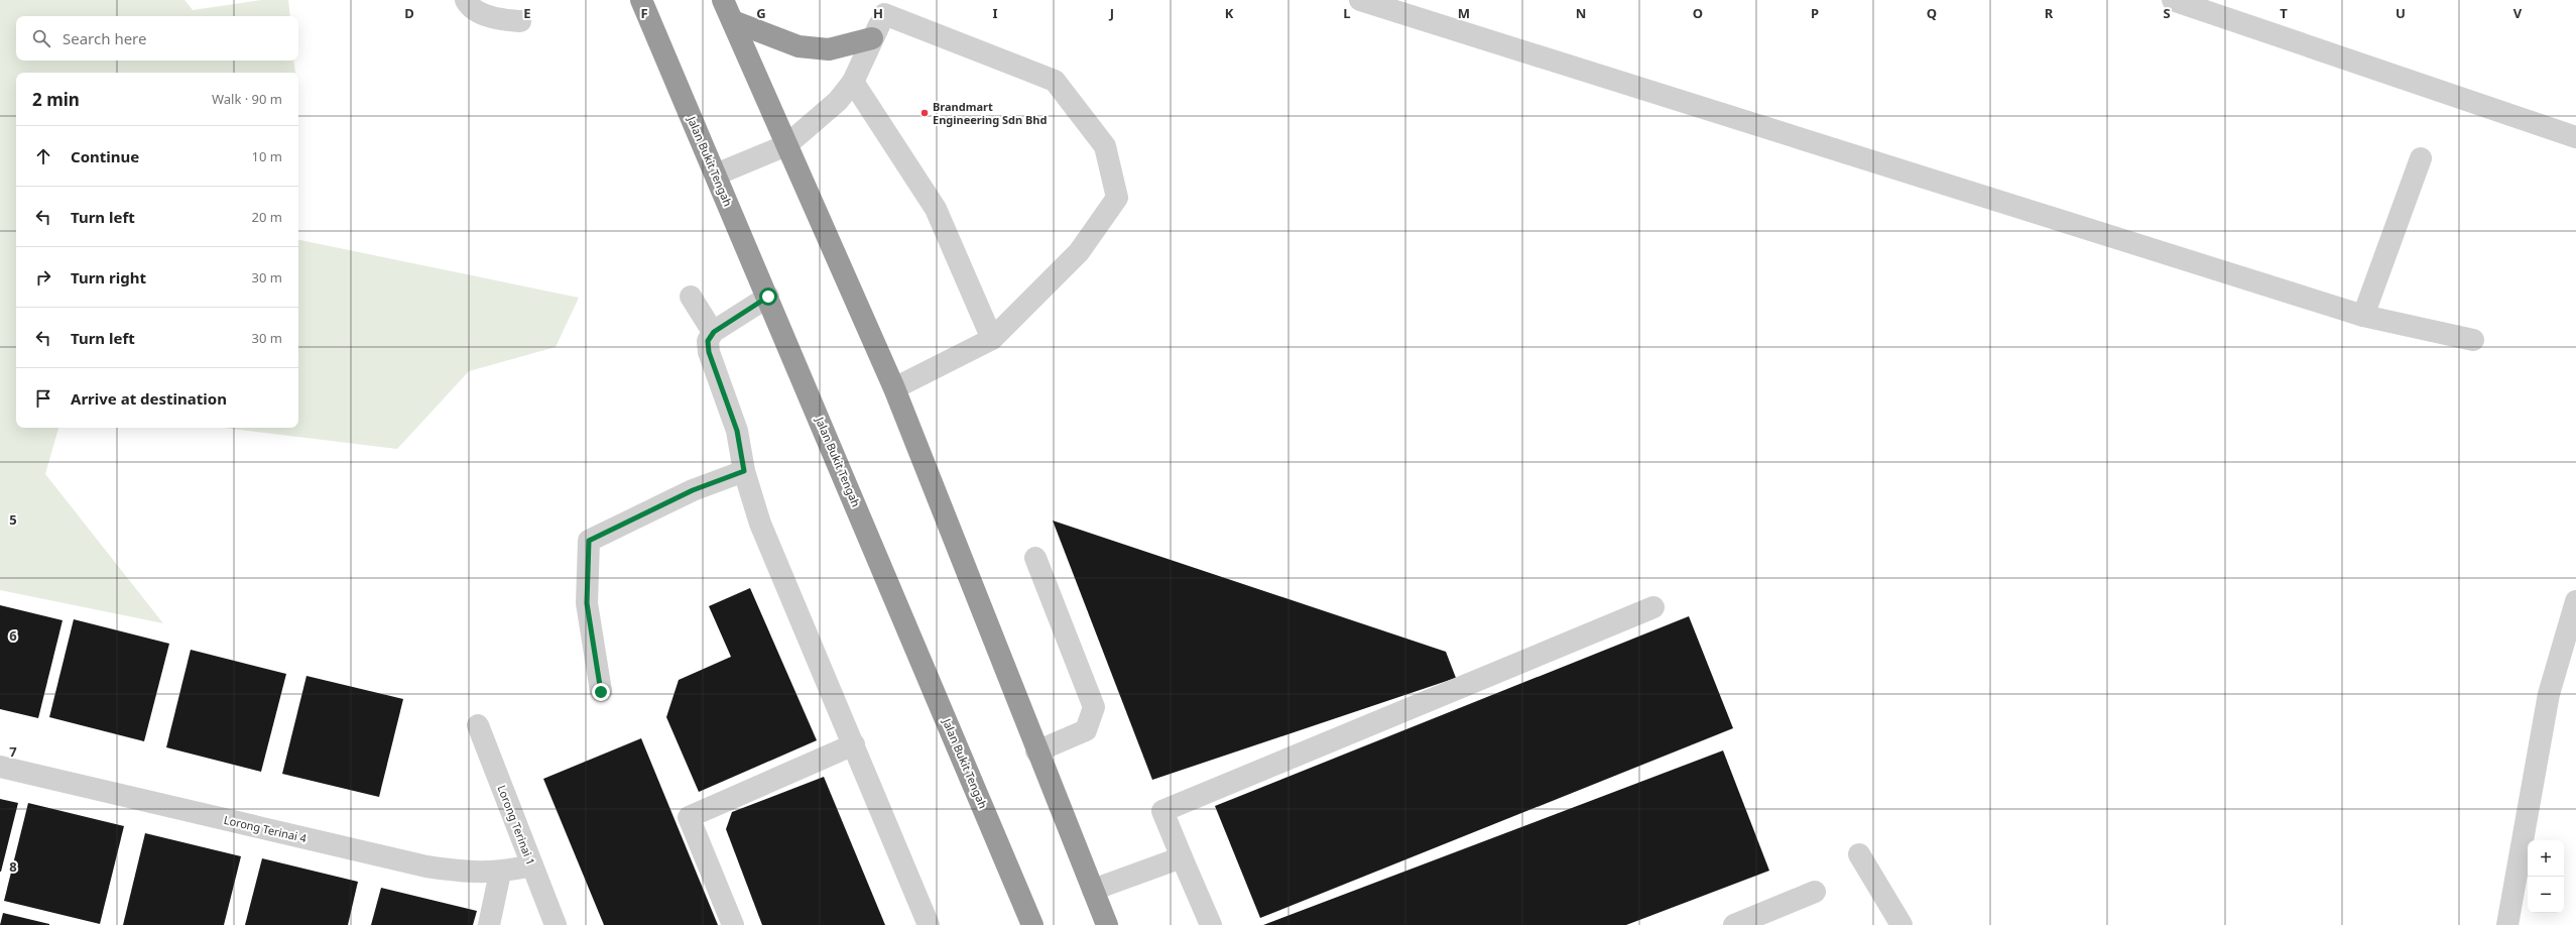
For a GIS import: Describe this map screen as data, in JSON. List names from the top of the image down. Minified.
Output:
{"streets":{"highway":["Jalan Bukit Tengah"],"street":["Lorong Terinai 1","Lorong Terinai 4"]},"crossings":[["Lorong Terinai 1","Lorong Terinai 4"]],"places":["Brandmart Engineering Sdn Bhd"],"page":{"search":"Search here","heading":["2 min","Walk · 90 m"],"list":[["Continue","10 m"],["Turn left","20 m"],["Turn right","30 m"],["Turn left","30 m"],"Arrive at destination"],"map_buttons":["+","−"]},"grid":{"columns":["D","E","F","G","H","I","J","K","L","M","N","O","P","Q","R","S","T","U","V"],"rows":["5","6","7","8"]}}
